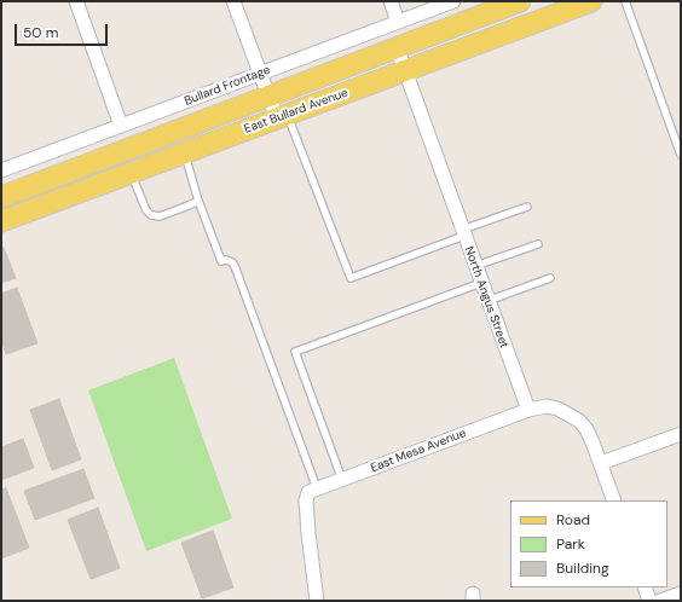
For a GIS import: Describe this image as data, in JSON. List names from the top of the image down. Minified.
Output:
{"streets":{"main road":["East Bullard Avenue"],"street":["Bullard Frontage","North Angus Street","East Mesa Avenue"]},"crossings":[["East Bullard Avenue","North Angus Street"],["North Angus Street","East Mesa Avenue"]],"legend":["Road","Park","Building"],"scale_bar":"50 m"}
